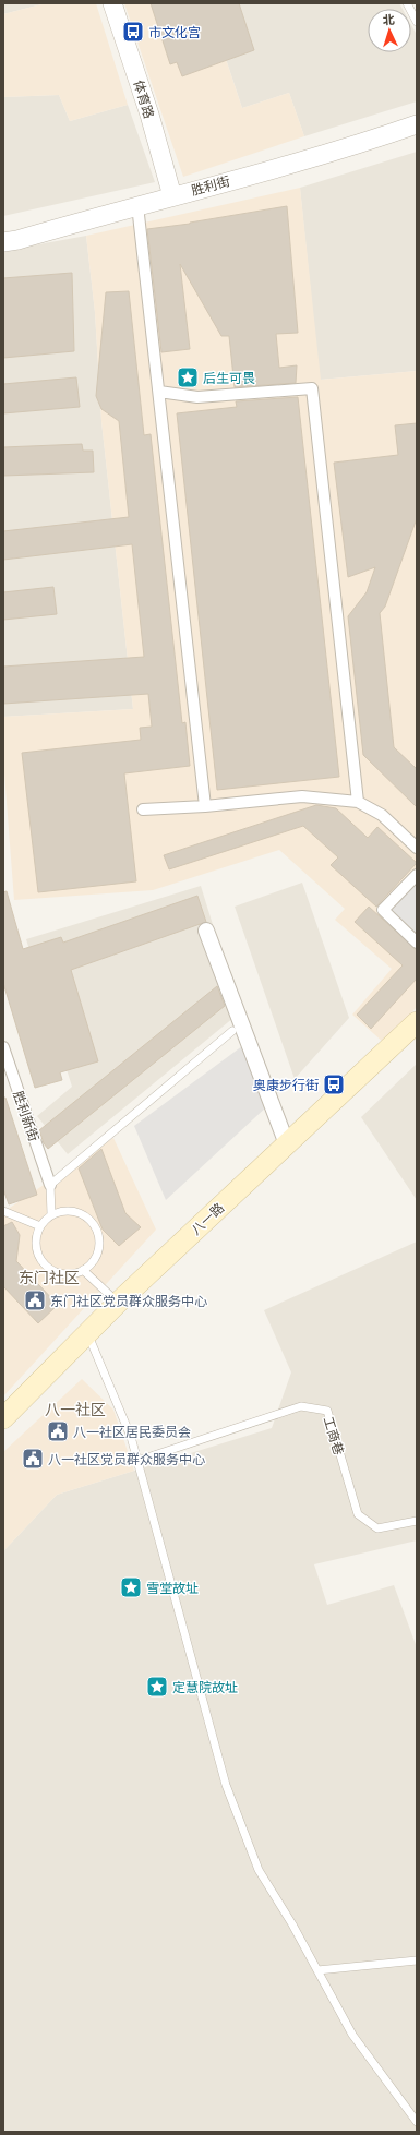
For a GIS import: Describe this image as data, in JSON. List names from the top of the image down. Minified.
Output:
{"streets":{"main road":["八一路"],"street":["体育路","胜利街","胜利新街"],"lane":["工商巷"]},"crossings":[["体育路","胜利街"]],"districts":["东门社区","八一社区"],"places":{"bus stop":["市文化宫","奥康步行街"],"place":["后生可畏","雪堂故址","定慧院故址"],"public building":["东门社区党员群众服务中心","八一社区居民委员会","八一社区党员群众服务中心"]},"north":"top"}
